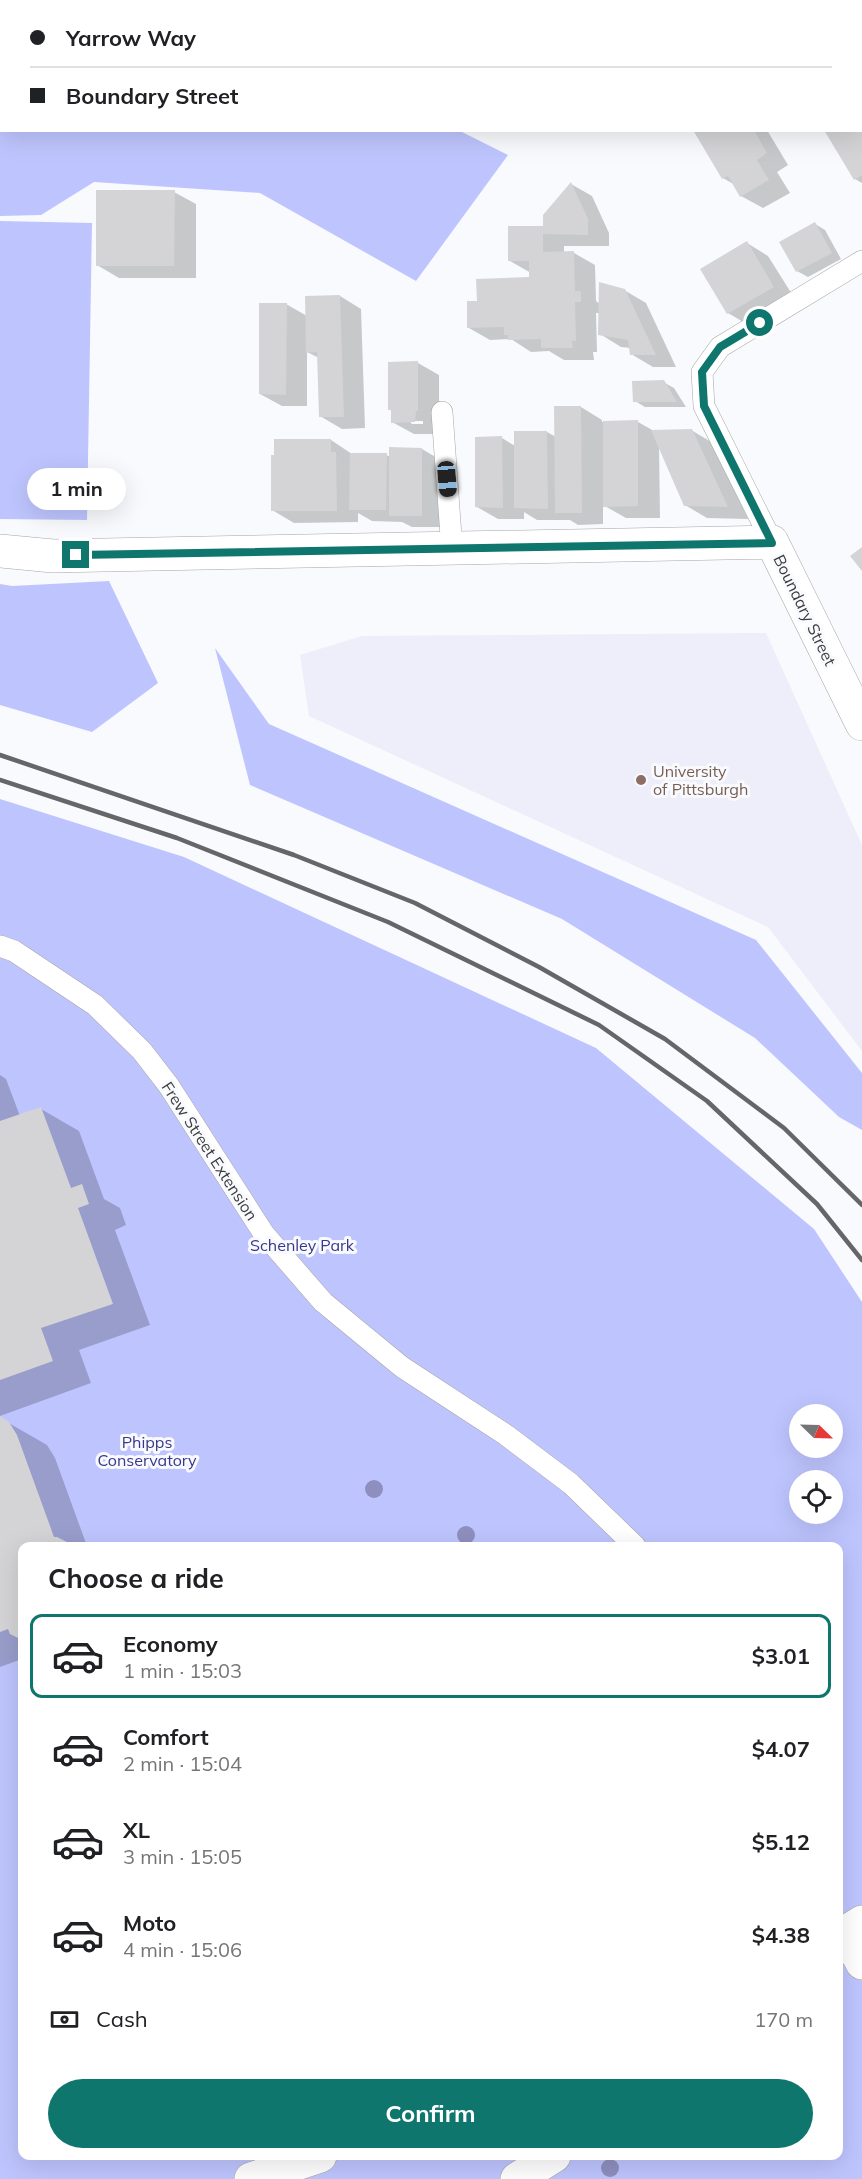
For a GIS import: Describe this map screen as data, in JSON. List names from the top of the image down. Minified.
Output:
{"streets":{"street":["Boundary Street"],"lane":["Frew Street Extension"]},"parks":["Schenley Park","Phipps Conservatory"],"places":["University of Pittsburgh"],"north":"bottom right","page":{"banner":["Yarrow Way","Boundary Street"],"bubble":"1 min","heading":"Choose a ride","list":[{"name":"Economy","note":"1 min · 15:03","value":"$3.01"},{"name":"Comfort","note":"2 min · 15:04","value":"$4.07"},{"name":"XL","note":"3 min · 15:05","value":"$5.12"},{"name":"Moto","note":"4 min · 15:06","value":"$4.38"}],"pay":["Cash","170 m"],"buttons":"Confirm"}}
